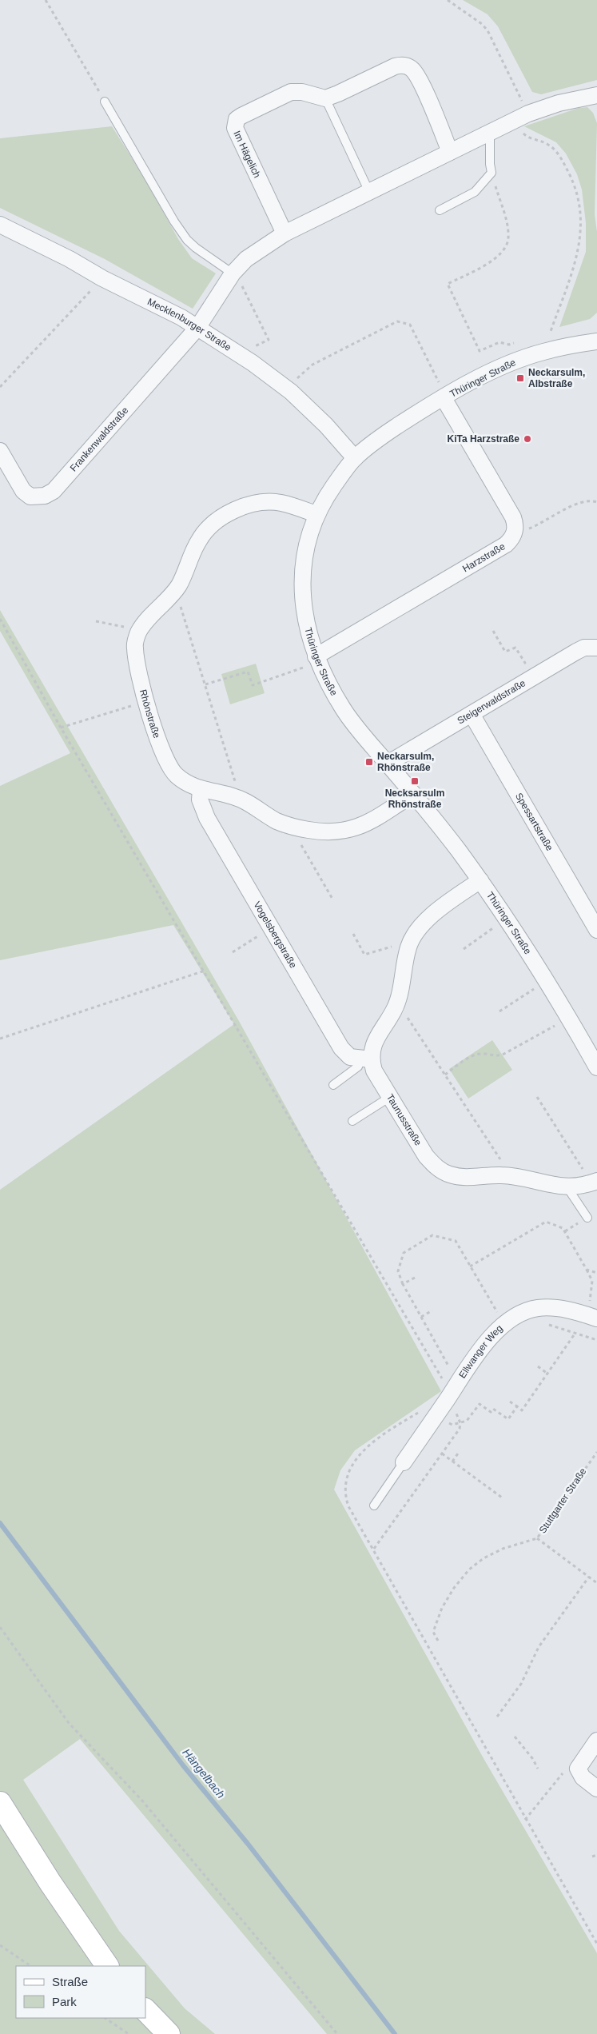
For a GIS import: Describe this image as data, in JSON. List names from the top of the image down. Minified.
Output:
{"streets":{"street":["Im Hägelich","Mecklenburger Straße","Thüringer Straße","Frankenwaldstraße","Harzstraße","Steigerwaldstraße","Rhönstraße","Spessartstraße","Vogelsbergstraße","Taunusstraße","Ellwanger Weg"],"path":["Stuttgarter Straße"]},"crossings":[["Mecklenburger Straße","Thüringer Straße"],["Mecklenburger Straße","Frankenwaldstraße"],["Thüringer Straße","Harzstraße"],["Thüringer Straße","Steigerwaldstraße"],["Thüringer Straße","Rhönstraße"],["Steigerwaldstraße","Spessartstraße"],["Rhönstraße","Vogelsbergstraße"],["Vogelsbergstraße","Taunusstraße"]],"water":["Hängelbach"],"places":{"transit":["Neckarsulm, Albstraße","Neckarsulm, Rhönstraße","Necksarsulm Rhönstraße"],"other":["KiTa Harzstraße"]},"legend":["Straße","Park"]}
